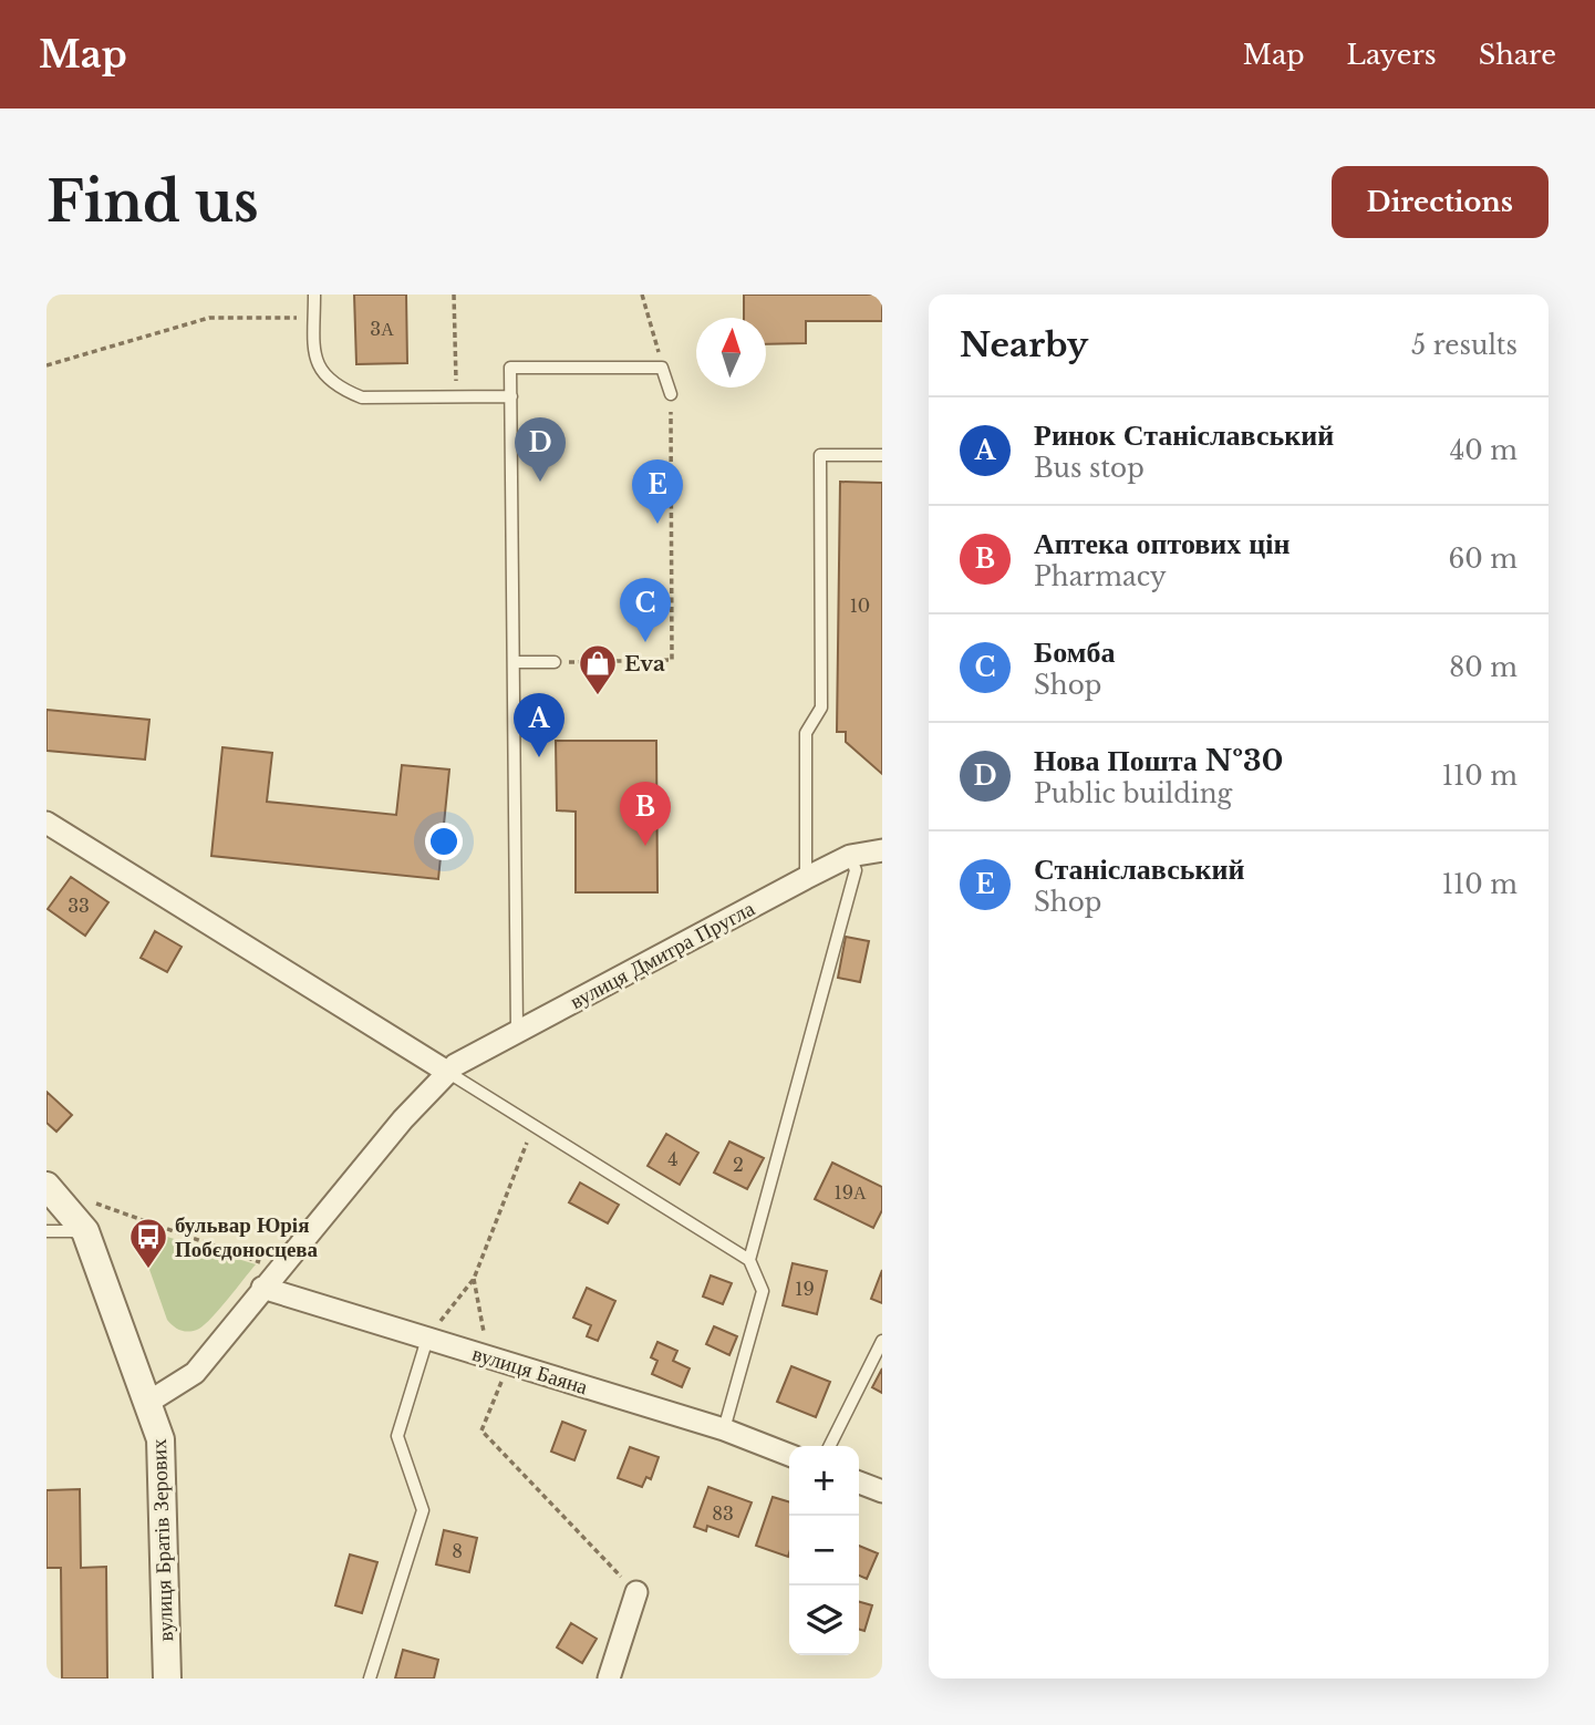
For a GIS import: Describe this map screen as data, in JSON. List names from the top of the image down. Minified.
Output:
{"streets":{"street":["вулиця Дмитра Пругла","вулиця Баяна","вулиця Братів Зерових"]},"crossings":[["вулиця Дмитра Пругла","вулиця Баяна"],["вулиця Дмитра Пругла","вулиця Братів Зерових"]],"places":{"shop":["Eva"],"bus stop":["бульвар Юрія Побєдоносцева"]},"house_numbers":["3А","10","33","4","2","19А","19","83","8"],"north":"top","page":{"header":"Map","nav":["Map","Layers","Share"],"buttons":"Directions","title":"Find us","heading":["Nearby","5 results"],"list":[{"mark":"A","name":"Ринок Станіславський","note":"Bus stop","value":"40 m"},{"mark":"B","name":"Аптека оптових цін","note":"Pharmacy","value":"60 m"},{"mark":"C","name":"Бомба","note":"Shop","value":"80 m"},{"mark":"D","name":"Нова Пошта №30","note":"Public building","value":"110 m"},{"mark":"E","name":"Станіславський","note":"Shop","value":"110 m"}],"pins":["D","E","C","A","B"],"map_buttons":["+","−"]}}
